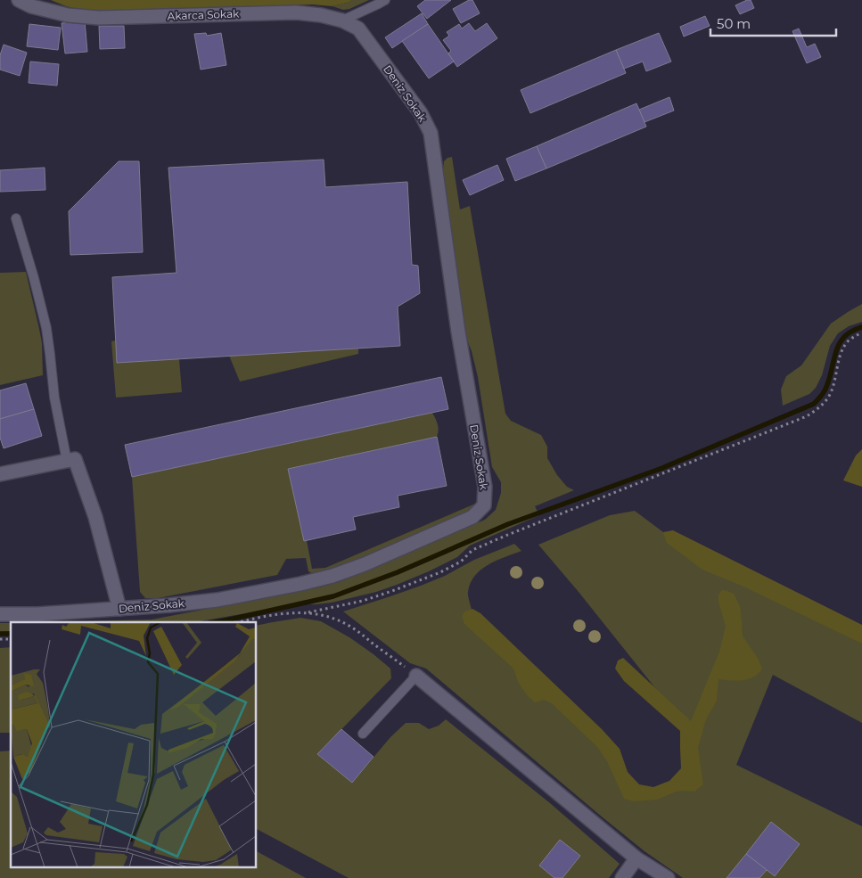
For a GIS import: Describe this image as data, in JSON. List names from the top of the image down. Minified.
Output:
{"streets":{"street":["Akarca Sokak","Deniz Sokak"]},"crossings":[["Akarca Sokak","Deniz Sokak"]],"scale_bar":"50 m"}
